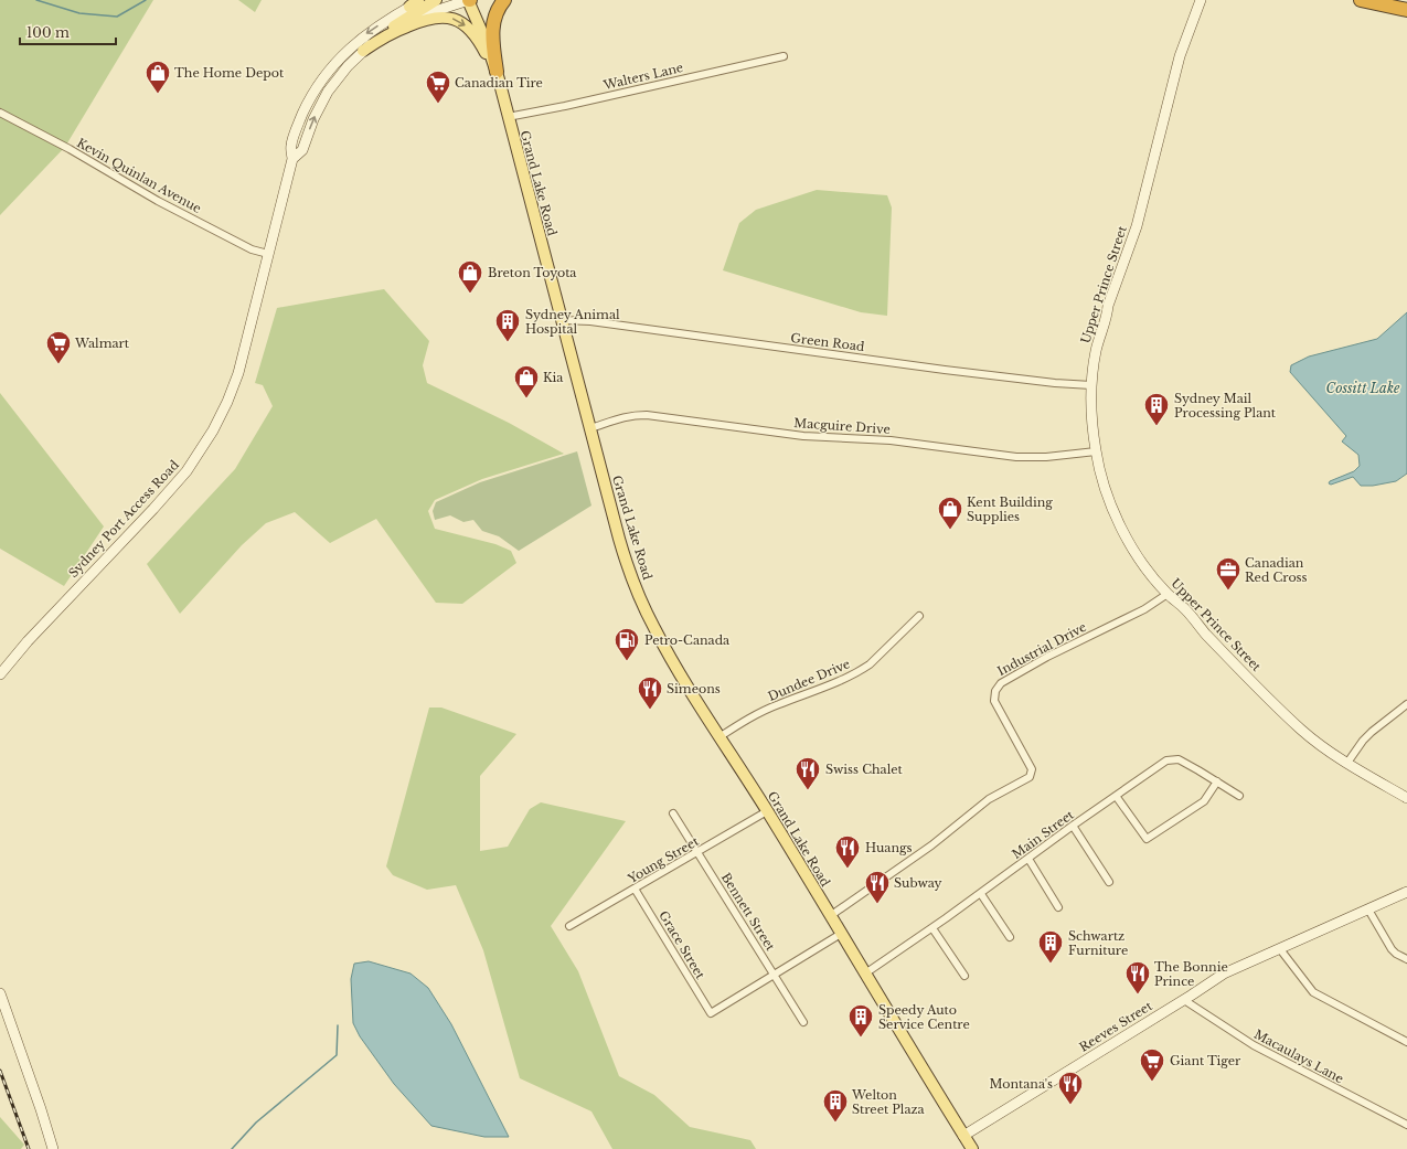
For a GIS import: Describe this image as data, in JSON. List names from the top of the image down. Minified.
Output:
{"streets":{"main road":["Grand Lake Road"],"street":["Walters Lane","Kevin Quinlan Avenue","Upper Prince Street","Green Road","Macguire Drive","Sydney Port Access Road","Industrial Drive","Dundee Drive","Main Street","Young Street","Bennett Street","Grace Street","Reeves Street","Macaulays Lane"]},"crossings":[["Walters Lane","Grand Lake Road"],["Kevin Quinlan Avenue","Sydney Port Access Road"],["Grand Lake Road","Green Road"],["Grand Lake Road","Macguire Drive"],["Grand Lake Road","Sydney Port Access Road"],["Grand Lake Road","Industrial Drive"],["Grand Lake Road","Dundee Drive"],["Grand Lake Road","Main Street"],["Grand Lake Road","Young Street"],["Grand Lake Road","Reeves Street"],["Upper Prince Street","Green Road"],["Upper Prince Street","Macguire Drive"],["Upper Prince Street","Industrial Drive"],["Young Street","Bennett Street"],["Young Street","Grace Street"],["Bennett Street","Grace Street"],["Reeves Street","Macaulays Lane"]],"water":["Cossitt Lake"],"places":{"shop":["The Home Depot","Breton Toyota","Kia","Kent Building Supplies"],"supermarket":["Canadian Tire","Walmart","Giant Tiger"],"building":["Sydney Animal Hospital","Sydney Mail Processing Plant","Schwartz Furniture","Speedy Auto Service Centre","Welton Street Plaza"],"office":["Canadian Red Cross"],"fuel station":["Petro-Canada"],"restaurant":["Simeons","Swiss Chalet","Huangs","Subway","The Bonnie Prince","Montana's"]},"scale_bar":"100 m"}
